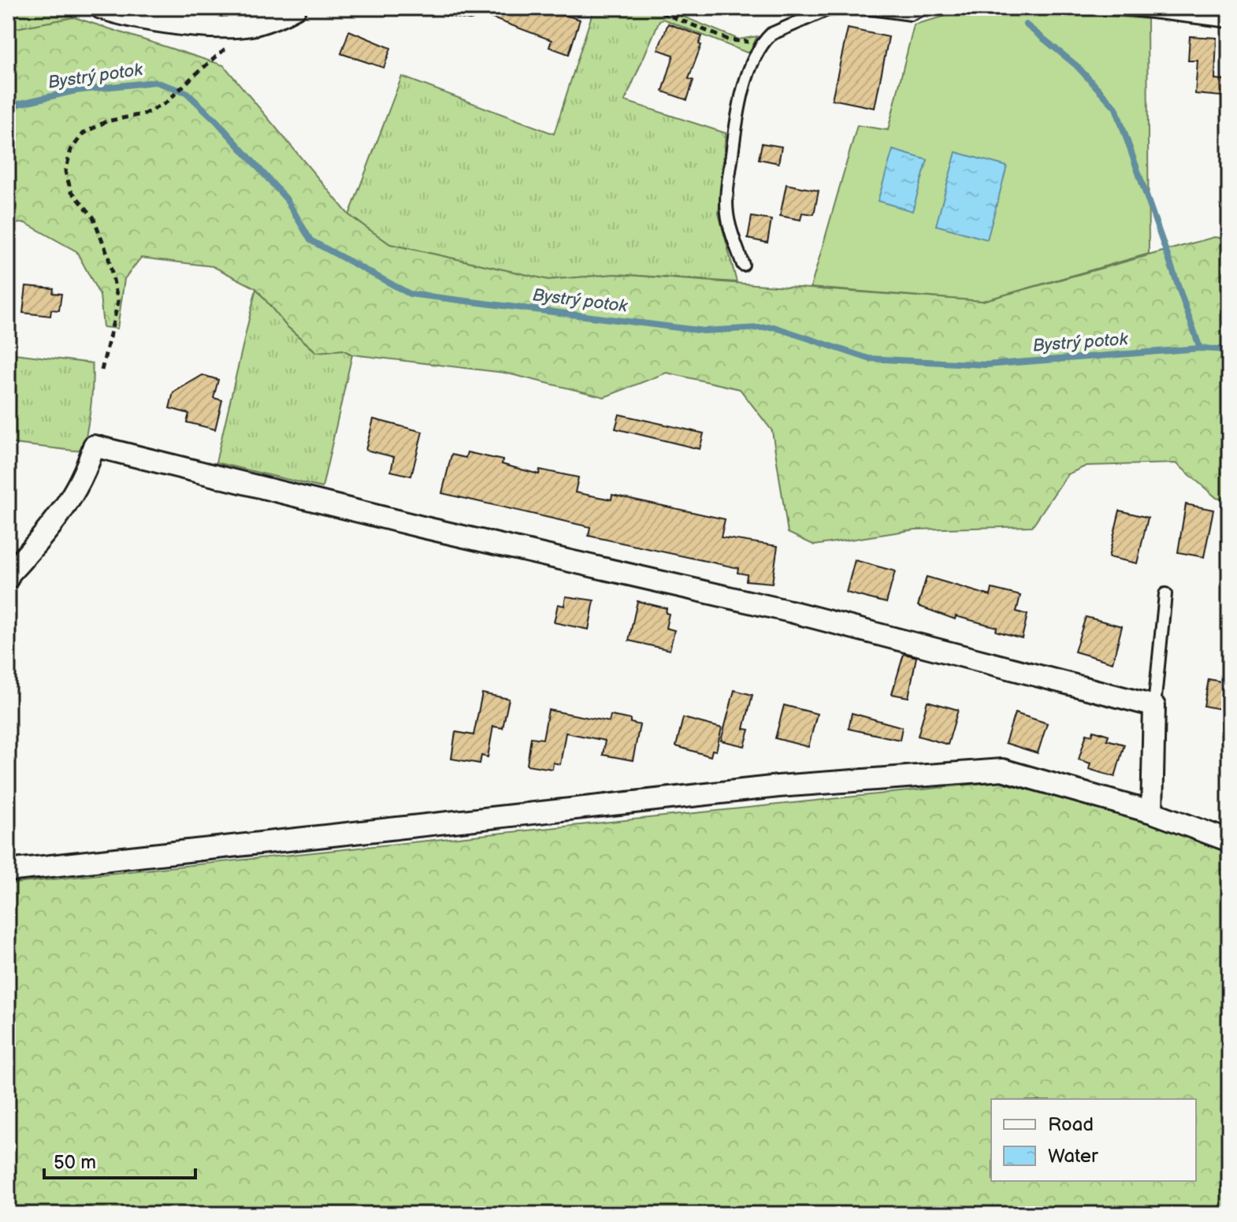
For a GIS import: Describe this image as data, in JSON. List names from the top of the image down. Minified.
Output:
{"water":["Bystrý potok"],"legend":["Road","Water"],"scale_bar":"50 m"}
